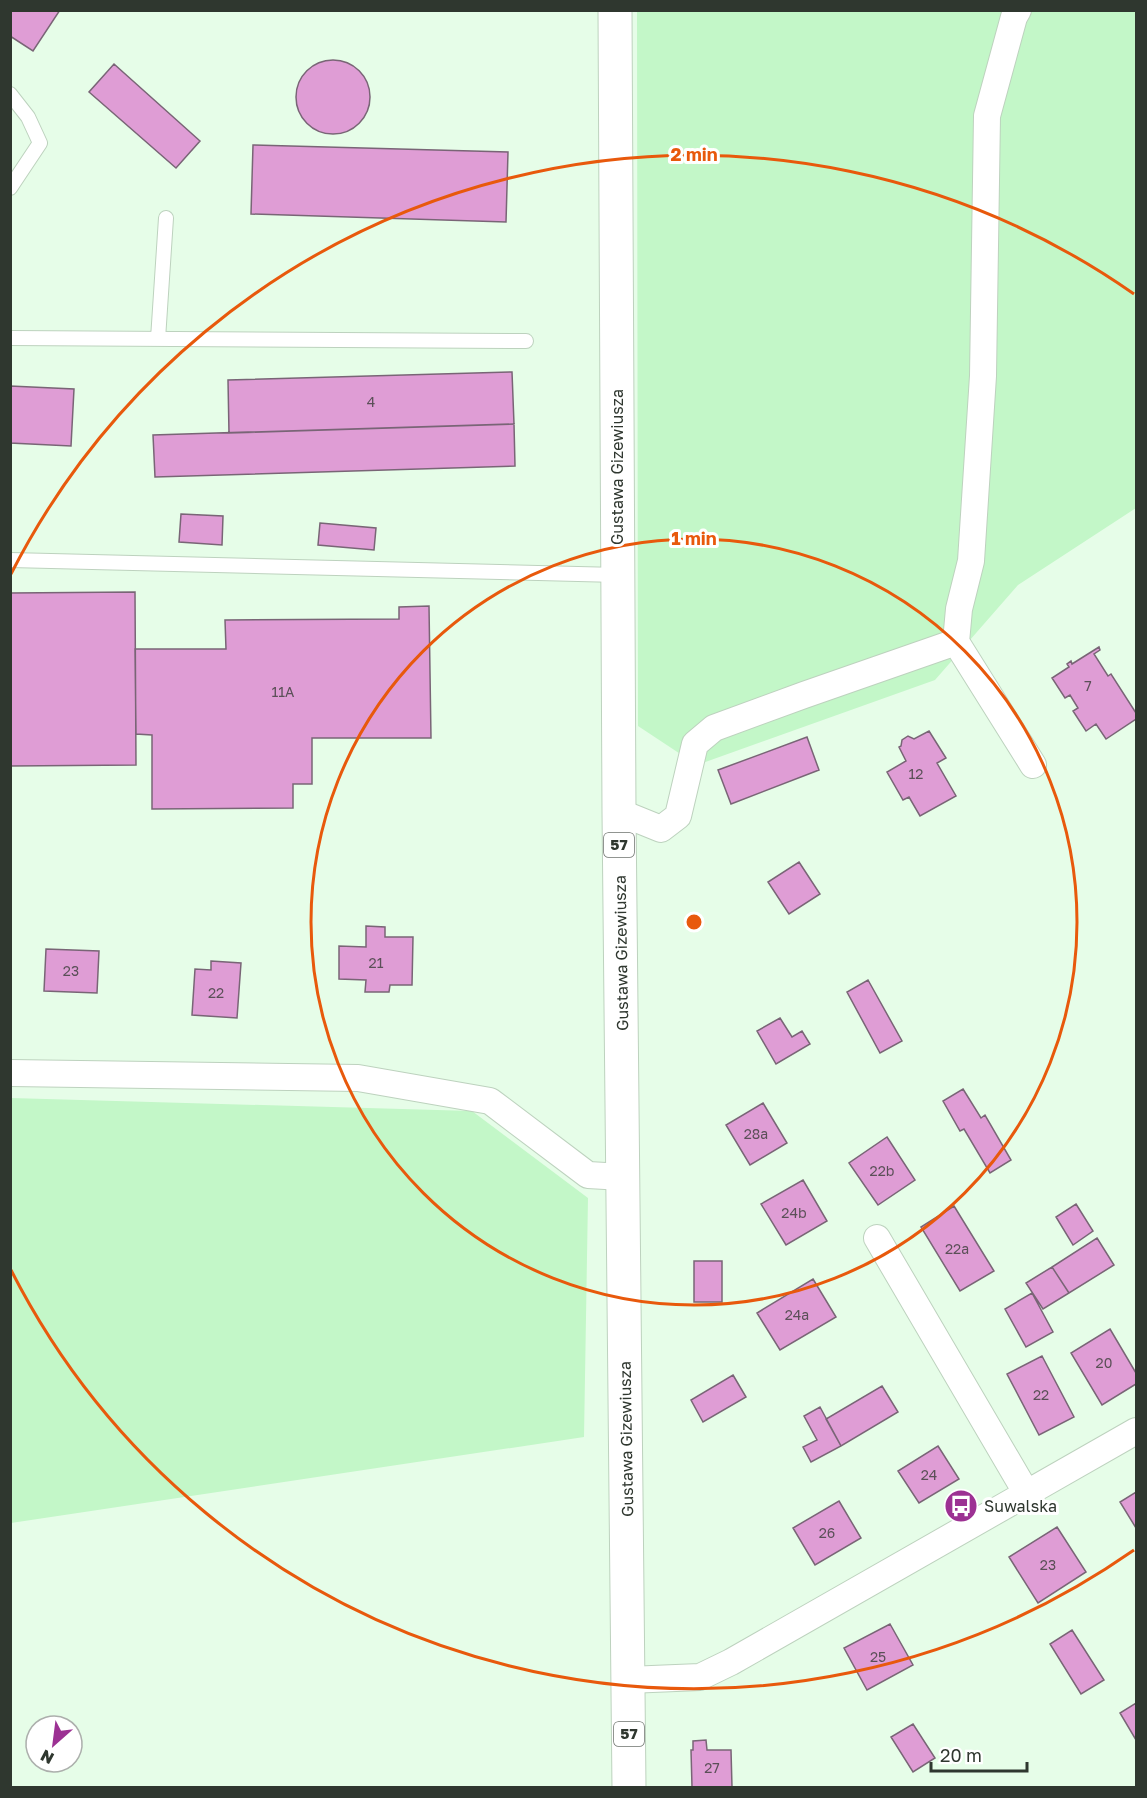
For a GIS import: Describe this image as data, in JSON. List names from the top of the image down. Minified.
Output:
{"streets":{"main road":["Gustawa Gizewiusza","57"]},"places":{"bus stop":["Suwalska"]},"house_numbers":["4","7","11A","12","21","23","22","28a","22b","24b","22a","24a","20","22","24","26","23","25","27"],"scale_bar":"20 m","north":"bottom left","rings":["2 min","1 min"]}
